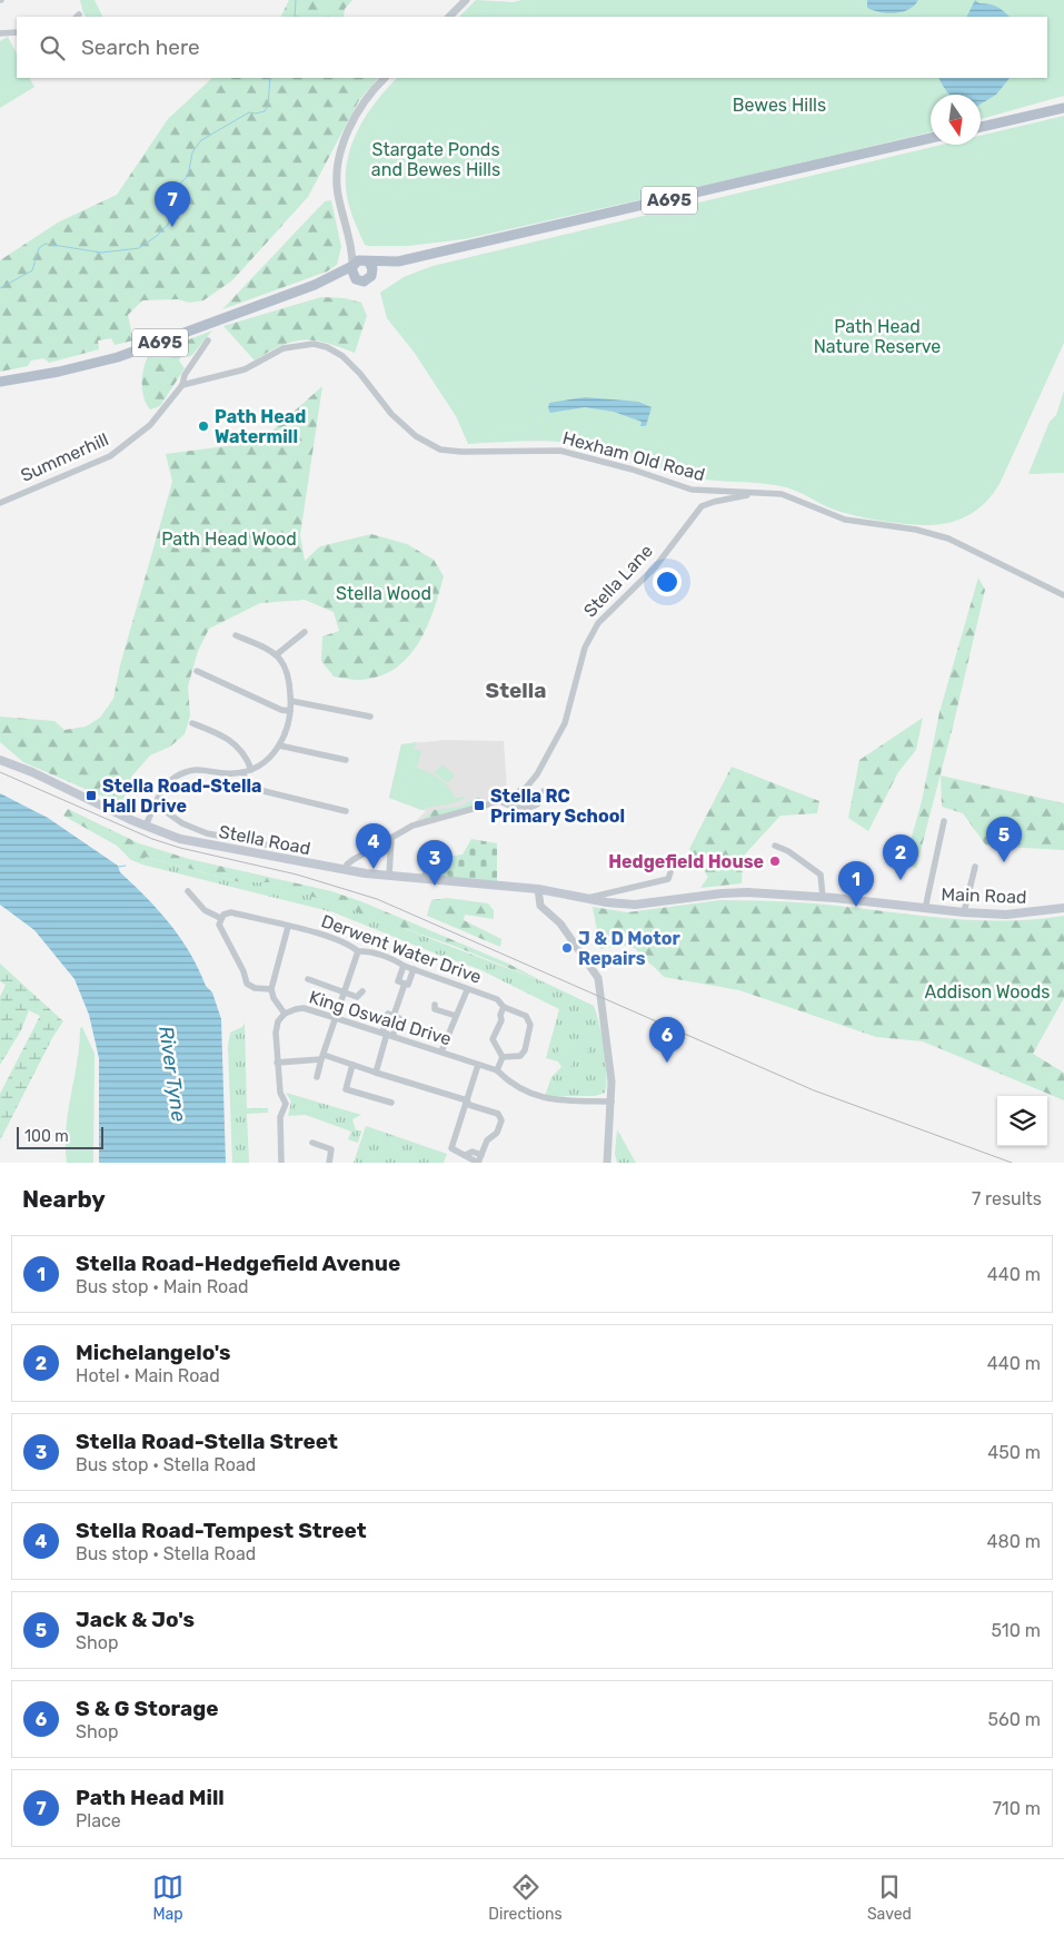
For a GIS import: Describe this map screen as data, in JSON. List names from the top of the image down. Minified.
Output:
{"streets":{"main road":["A695","Stella Road","Main Road"],"street":["Hexham Old Road","Summerhill","Stella Lane","Derwent Water Drive","King Oswald Drive"]},"crossings":[["Hexham Old Road","Summerhill"],["Stella Lane","Stella Road"],["Stella Road","Main Road"]],"districts":["Stella"],"water":["River Tyne"],"parks":["Bewes Hills","Stargate Ponds and Bewes Hills","Path Head Nature Reserve","Path Head Wood","Stella Wood","Addison Woods"],"places":{"other":["Path Head Watermill","Hedgefield House","J & D Motor Repairs"],"transit":["Stella Road-Stella Hall Drive","Stella RC Primary School"]},"scale_bar":"100 m","north":"bottom","page":{"search":"Search here","pins":["7","5","4","2","3","1","6"],"scale":"100 m","heading":["Nearby","7 results"],"list":[{"mark":"1","name":"Stella Road-Hedgefield Avenue","note":"Bus stop · Main Road","value":"440 m"},{"mark":"2","name":"Michelangelo's","note":"Hotel · Main Road","value":"440 m"},{"mark":"3","name":"Stella Road-Stella Street","note":"Bus stop · Stella Road","value":"450 m"},{"mark":"4","name":"Stella Road-Tempest Street","note":"Bus stop · Stella Road","value":"480 m"},{"mark":"5","name":"Jack & Jo's","note":"Shop","value":"510 m"},{"mark":"6","name":"S & G Storage","note":"Shop","value":"560 m"},{"mark":"7","name":"Path Head Mill","note":"Place","value":"710 m"}],"nav":["Map","Directions","Saved"]}}
